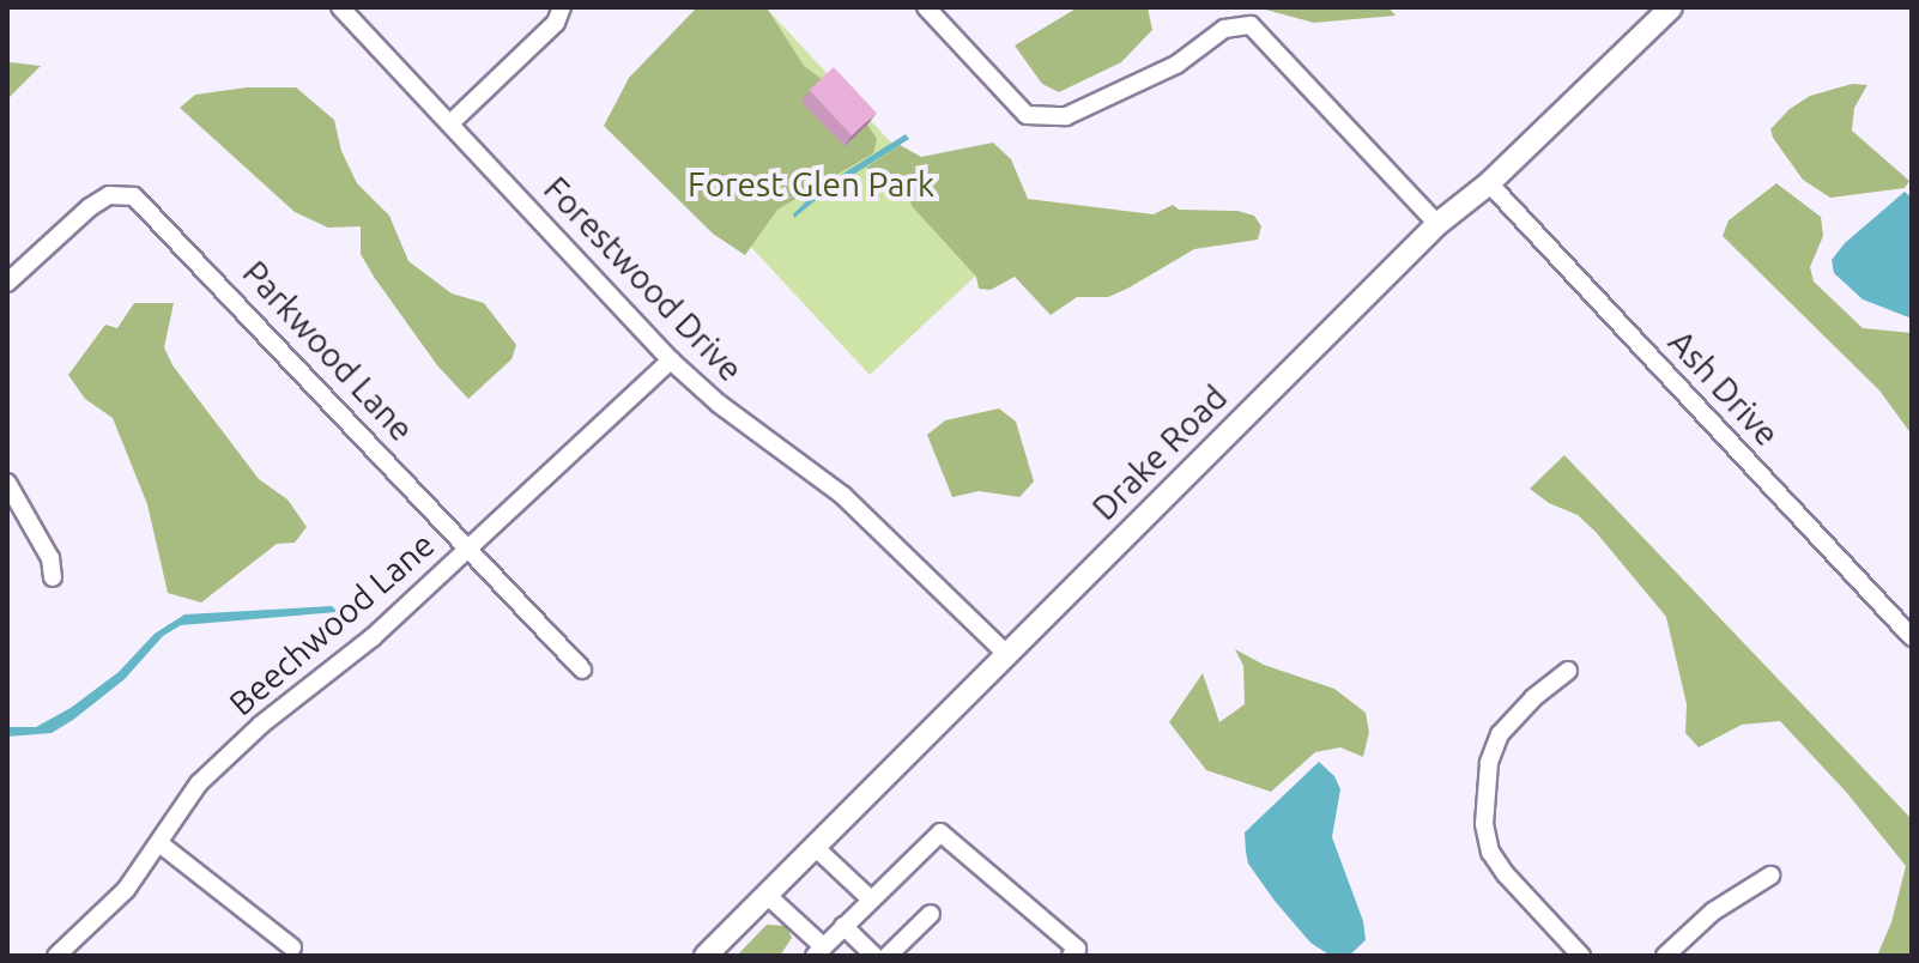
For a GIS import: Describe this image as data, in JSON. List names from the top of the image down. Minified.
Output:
{"streets":{"street":["Forestwood Drive","Parkwood Lane","Ash Drive","Drake Road","Beechwood Lane"]},"crossings":[["Forestwood Drive","Drake Road"],["Forestwood Drive","Beechwood Lane"],["Parkwood Lane","Beechwood Lane"],["Ash Drive","Drake Road"]],"parks":["Forest Glen Park"]}
